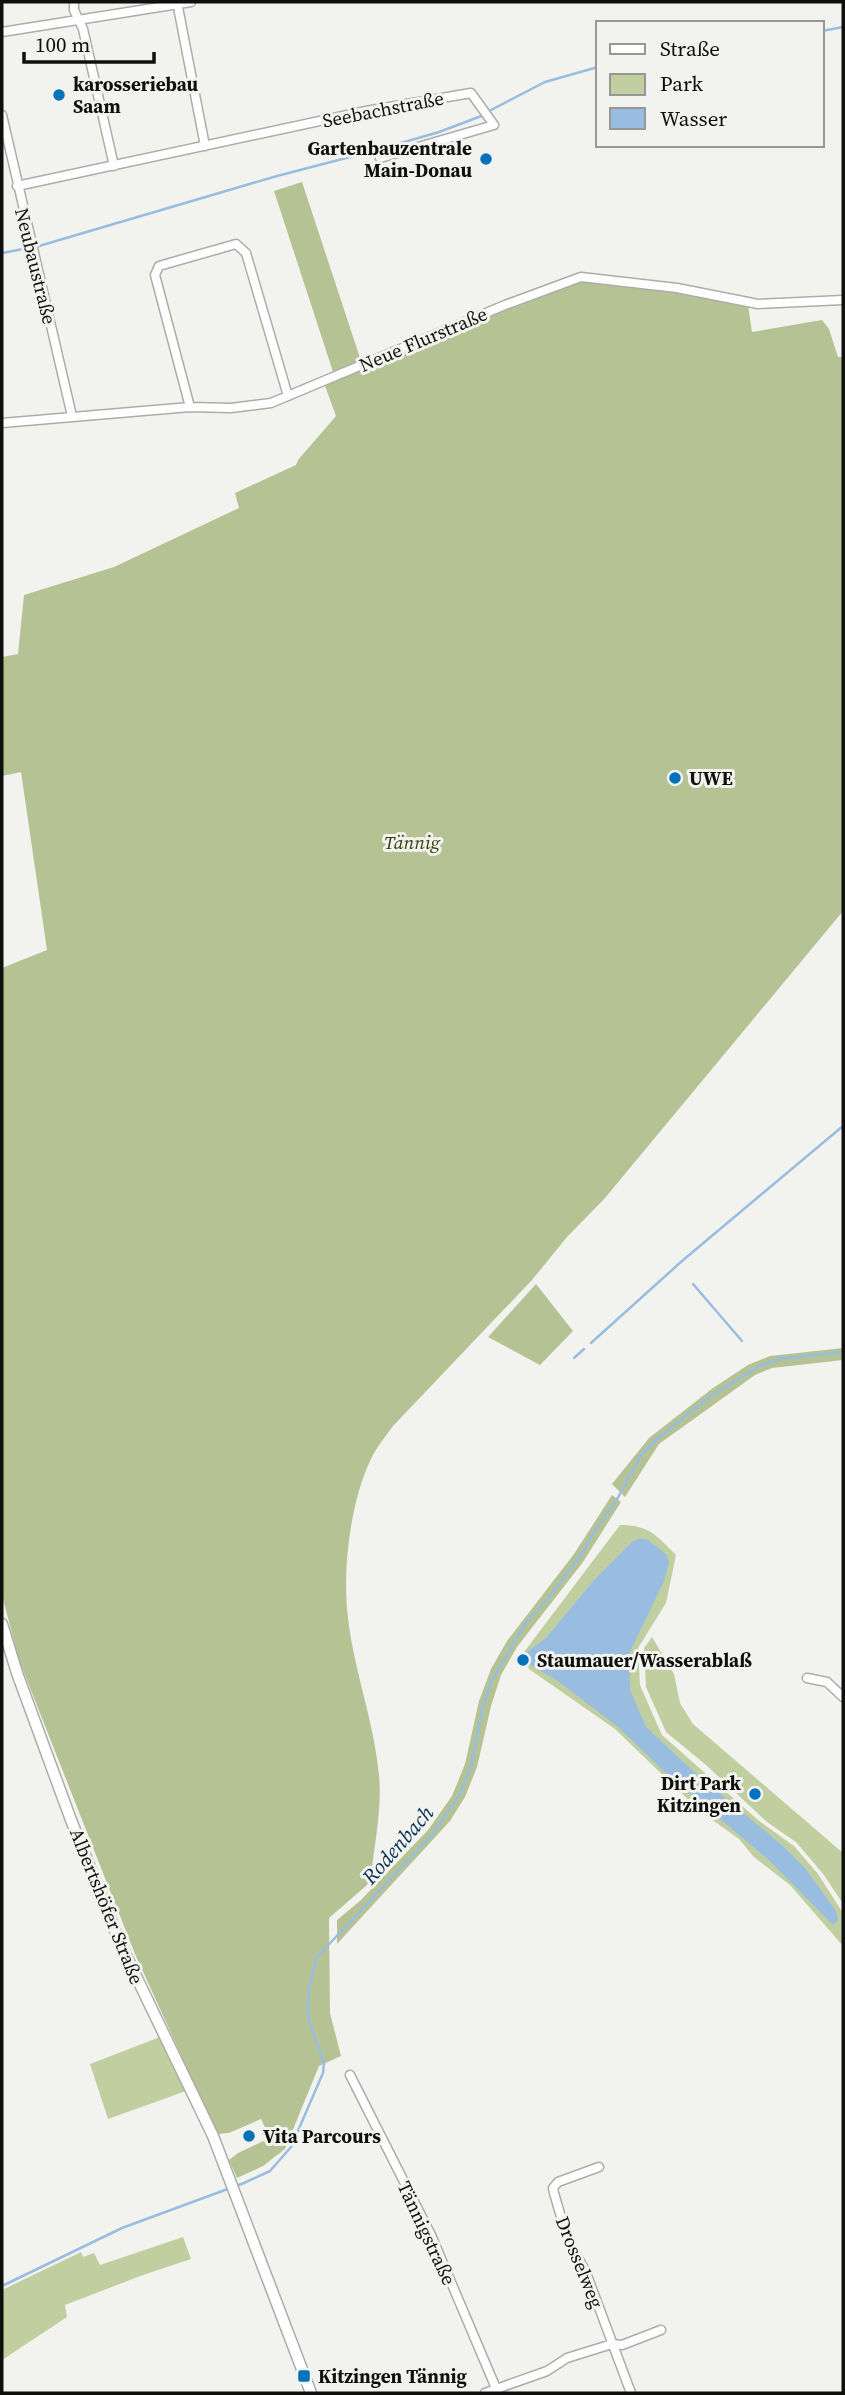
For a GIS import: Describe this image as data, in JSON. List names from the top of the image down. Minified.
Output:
{"streets":{"street":["Seebachstraße","Neubaustraße","Neue Flurstraße","Albertshöfer Straße","Tännigstraße","Drosselweg"]},"crossings":[["Seebachstraße","Neubaustraße"],["Neubaustraße","Neue Flurstraße"]],"water":["Rodenbach"],"parks":["Tännig"],"places":{"other":["karosseriebau Saam","Gartenbauzentrale Main-Donau","UWE","Staumauer/Wasserablaß","Dirt Park Kitzingen","Vita Parcours"],"transit":["Kitzingen Tännig"]},"legend":["Straße","Park","Wasser"],"scale_bar":"100 m"}
